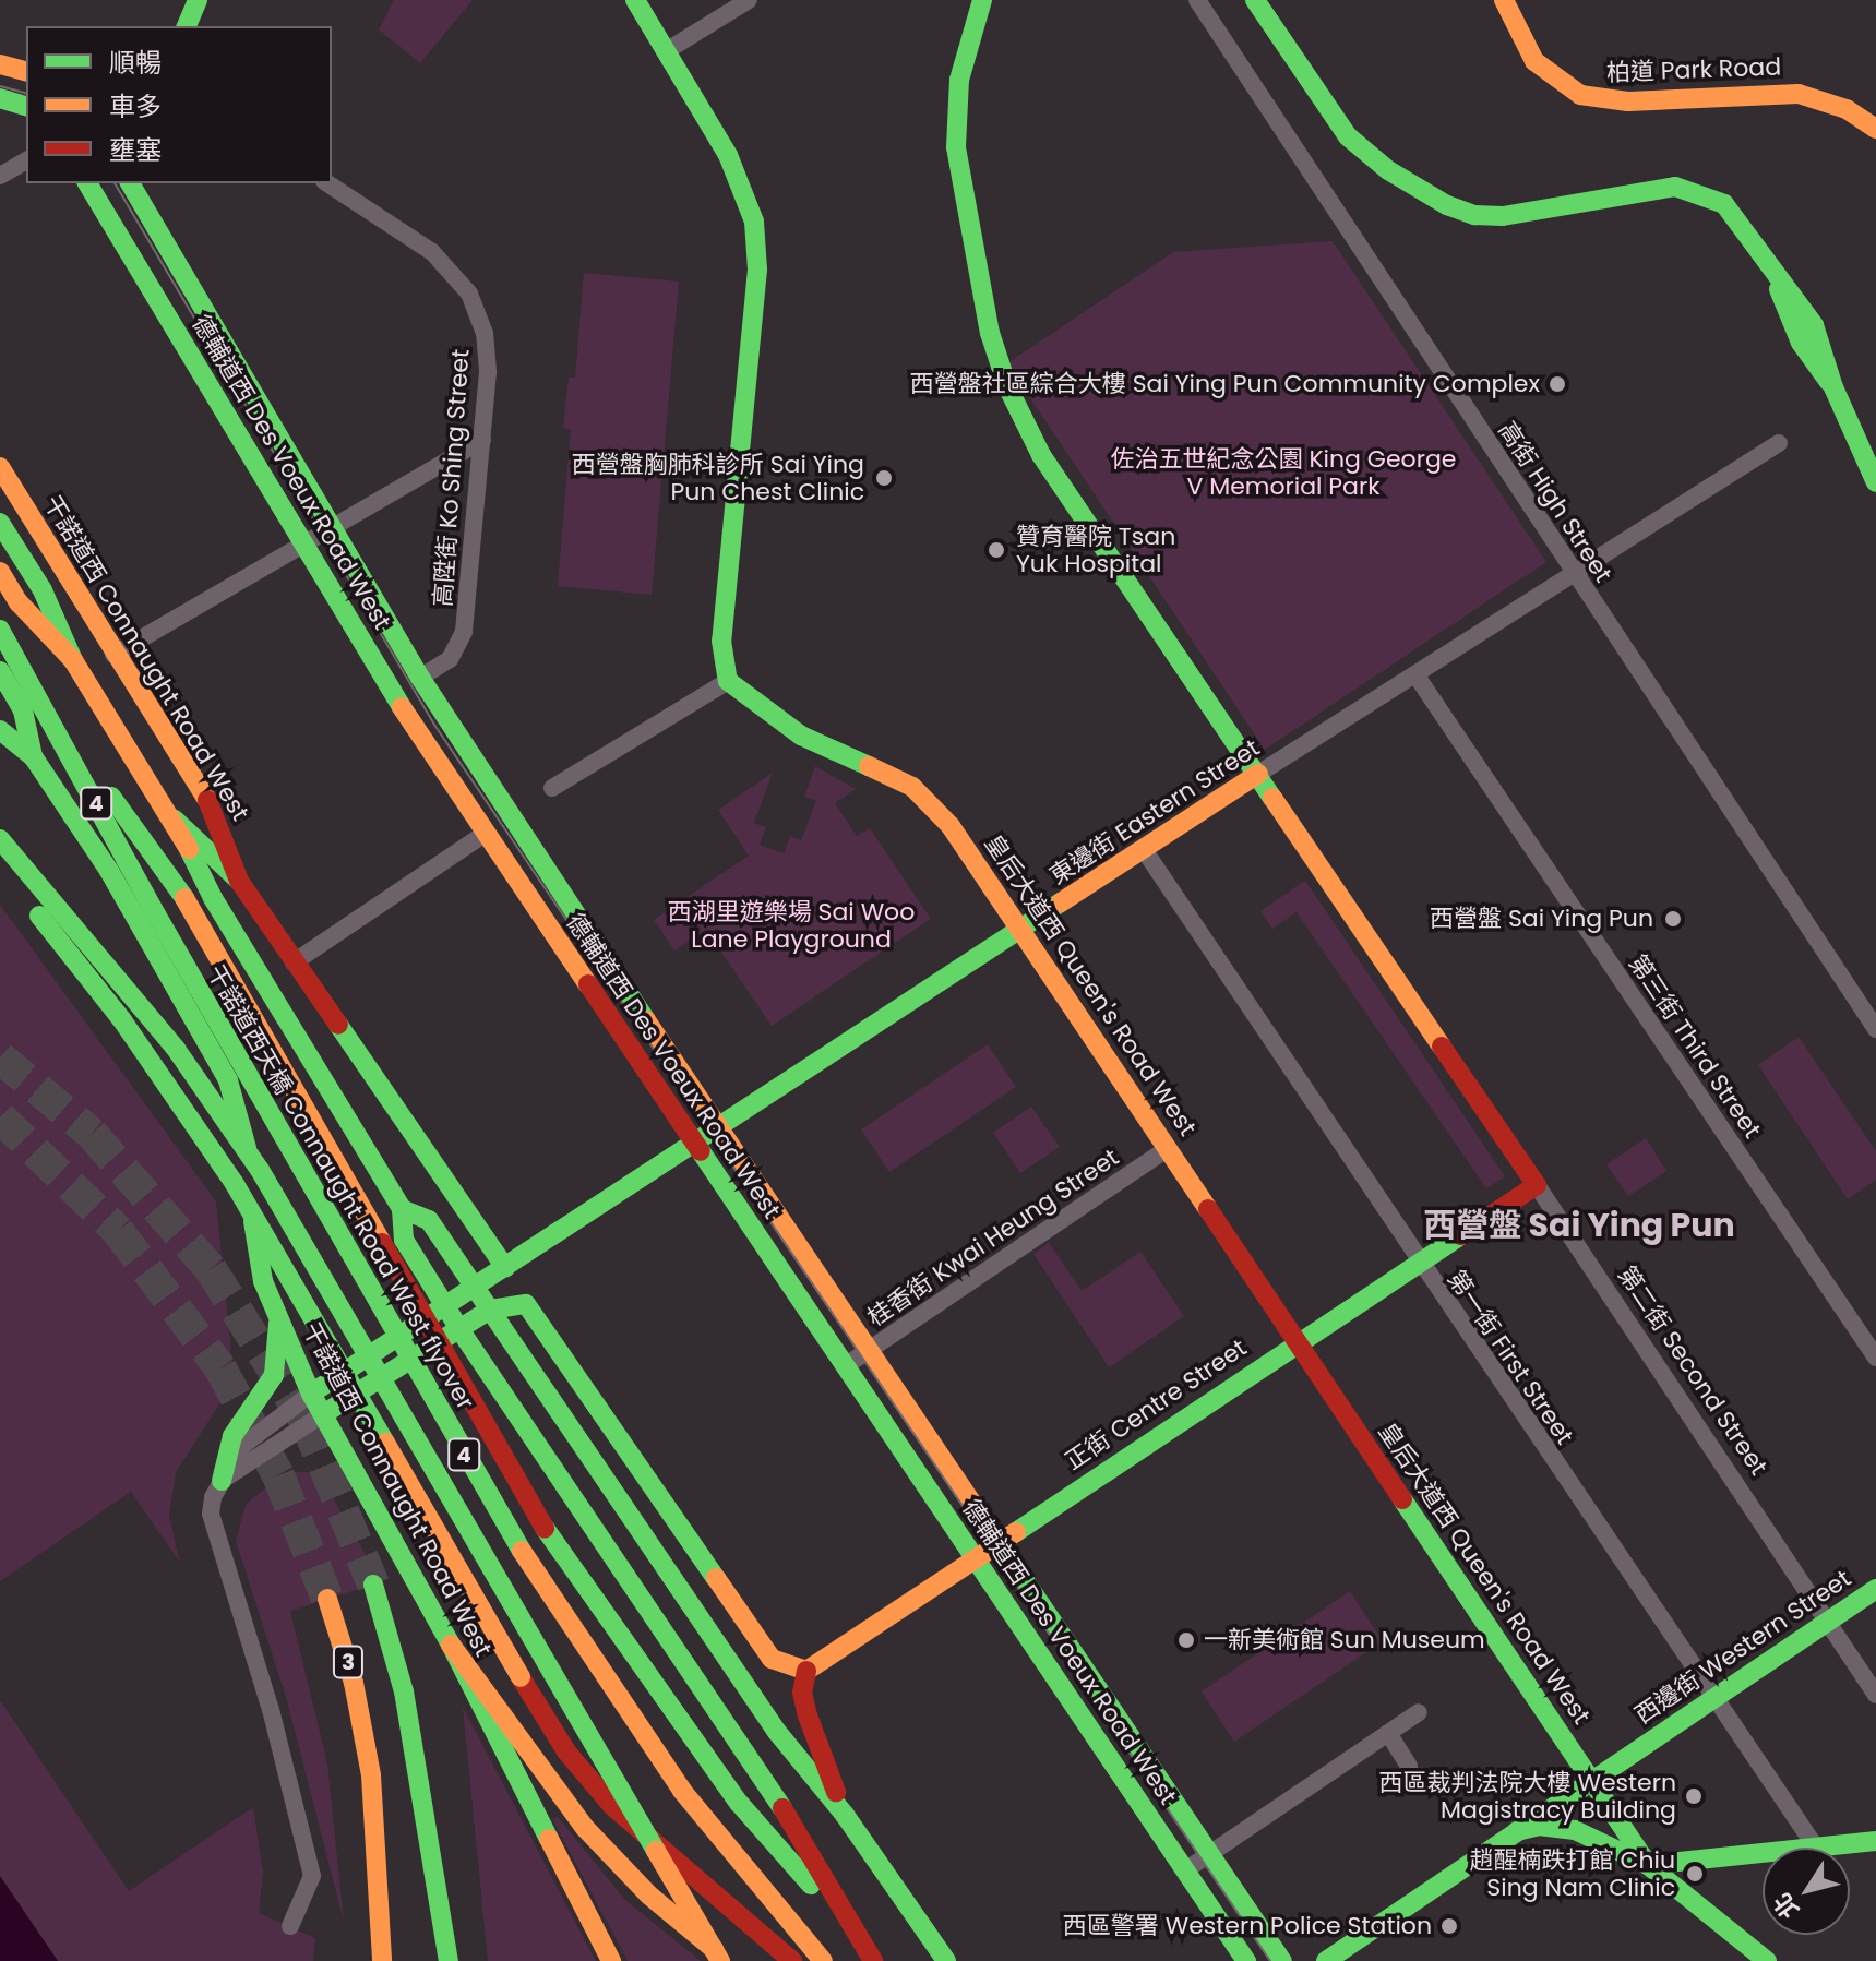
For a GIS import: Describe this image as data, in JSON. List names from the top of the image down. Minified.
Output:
{"streets":{"main road":["柏道 Park Road","德輔道西 Des Voeux Road West","干諾道西 Connaught Road West","4","東邊街 Eastern Street","皇后大道西 Queen's Road West","干諾道西天橋 Connaught Road West flyover","第二街 Second Street","正街 Centre Street","西邊街 Western Street","3"],"street":["高陞街 Ko Shing Street","高街 High Street","第三街 Third Street","桂香街 Kwai Heung Street","第一街 First Street"]},"crossings":[["德輔道西 Des Voeux Road West","高陞街 Ko Shing Street"],["德輔道西 Des Voeux Road West","東邊街 Eastern Street"],["德輔道西 Des Voeux Road West","桂香街 Kwai Heung Street"],["德輔道西 Des Voeux Road West","正街 Centre Street"],["高街 High Street","東邊街 Eastern Street"],["干諾道西 Connaught Road West","東邊街 Eastern Street"],["東邊街 Eastern Street","皇后大道西 Queen's Road West"],["東邊街 Eastern Street","第三街 Third Street"],["東邊街 Eastern Street","第一街 First Street"],["東邊街 Eastern Street","第二街 Second Street"],["皇后大道西 Queen's Road West","桂香街 Kwai Heung Street"],["皇后大道西 Queen's Road West","正街 Centre Street"],["皇后大道西 Queen's Road West","西邊街 Western Street"],["第一街 First Street","正街 Centre Street"],["第一街 First Street","西邊街 Western Street"],["第二街 Second Street","正街 Centre Street"],["第二街 Second Street","西邊街 Western Street"]],"districts":["西營盤 Sai Ying Pun"],"parks":["佐治五世紀念公園 King George V Memorial Park","西湖里遊樂場 Sai Woo Lane Playground"],"places":["西營盤社區綜合大樓 Sai Ying Pun Community Complex","西營盤胸肺科診所 Sai Ying Pun Chest Clinic","贊育醫院 Tsan Yuk Hospital","西營盤 Sai Ying Pun","一新美術館 Sun Museum","西區裁判法院大樓 Western Magistracy Building","趙醒楠跌打館 Chiu Sing Nam Clinic","西區警署 Western Police Station"],"legend":["順暢","車多","壅塞"],"north":"bottom left"}
